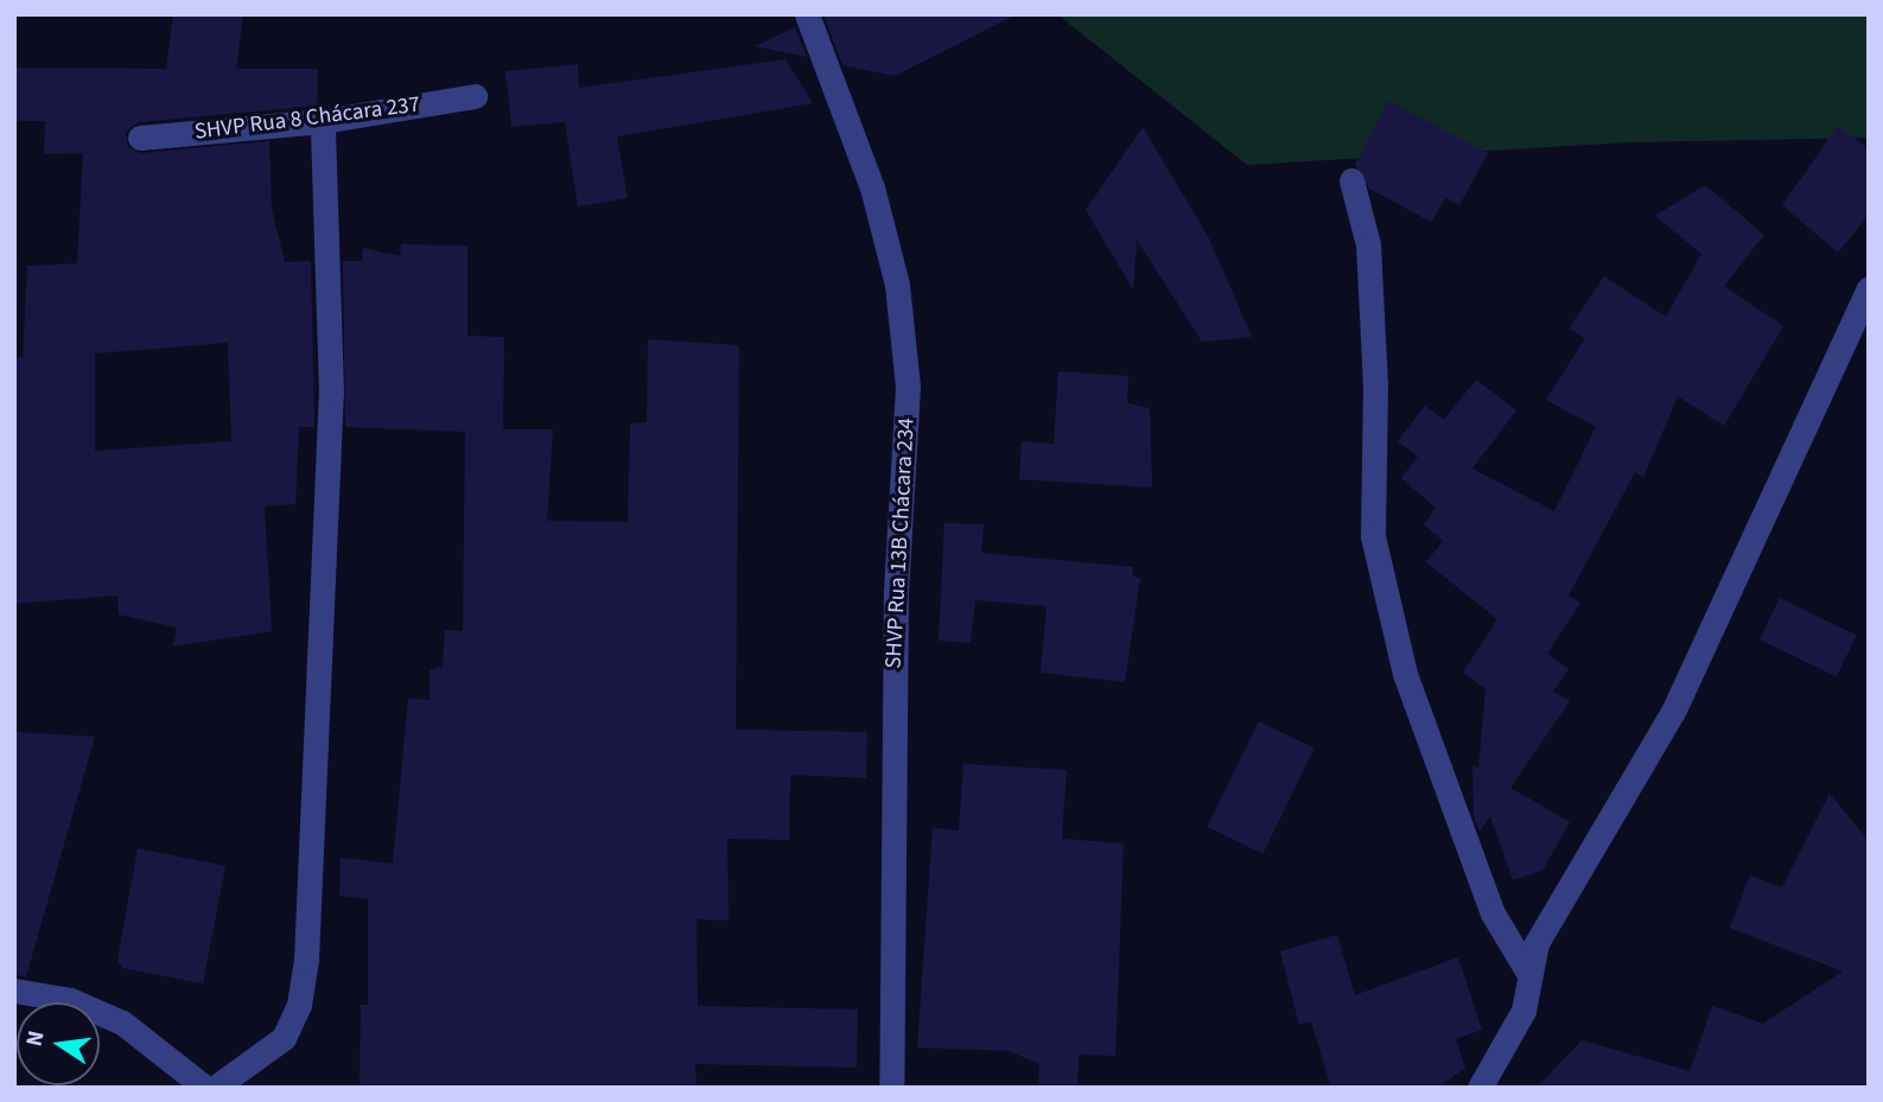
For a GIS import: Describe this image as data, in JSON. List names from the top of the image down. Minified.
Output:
{"streets":{"street":["SHVP Rua 8 Chácara 237","SHVP Rua 13B Chácara 234"]},"north":"left"}
